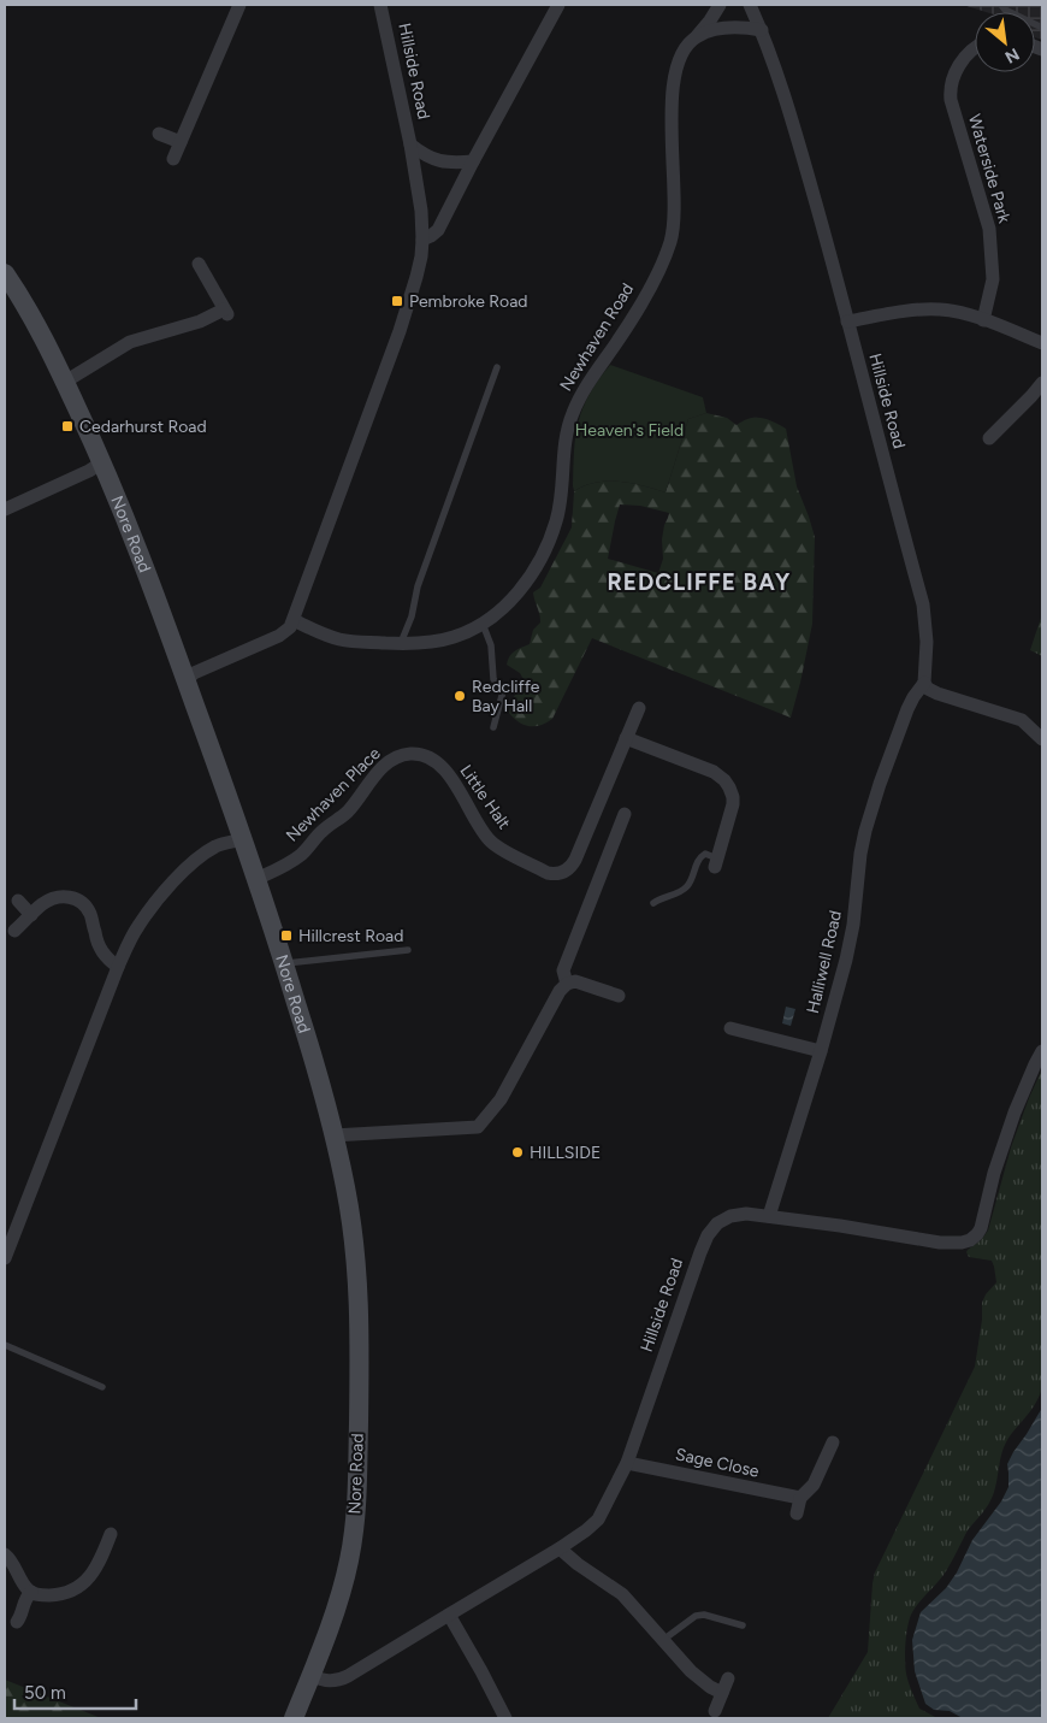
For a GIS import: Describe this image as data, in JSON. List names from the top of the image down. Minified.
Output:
{"streets":{"street":["Hillside Road","Waterside Park","Newhaven Road","Nore Road","Newhaven Place","Little Halt","Halliwell Road","Sage Close"]},"crossings":[["Hillside Road","Nore Road"],["Hillside Road","Halliwell Road"],["Hillside Road","Sage Close"],["Nore Road","Newhaven Place"],["Newhaven Place","Little Halt"]],"districts":["REDCLIFFE BAY"],"parks":["Heaven's Field"],"places":{"transit":["Pembroke Road","Cedarhurst Road","Hillcrest Road"],"other":["Redcliffe Bay Hall","HILLSIDE"]},"scale_bar":"50 m","north":"bottom right"}
